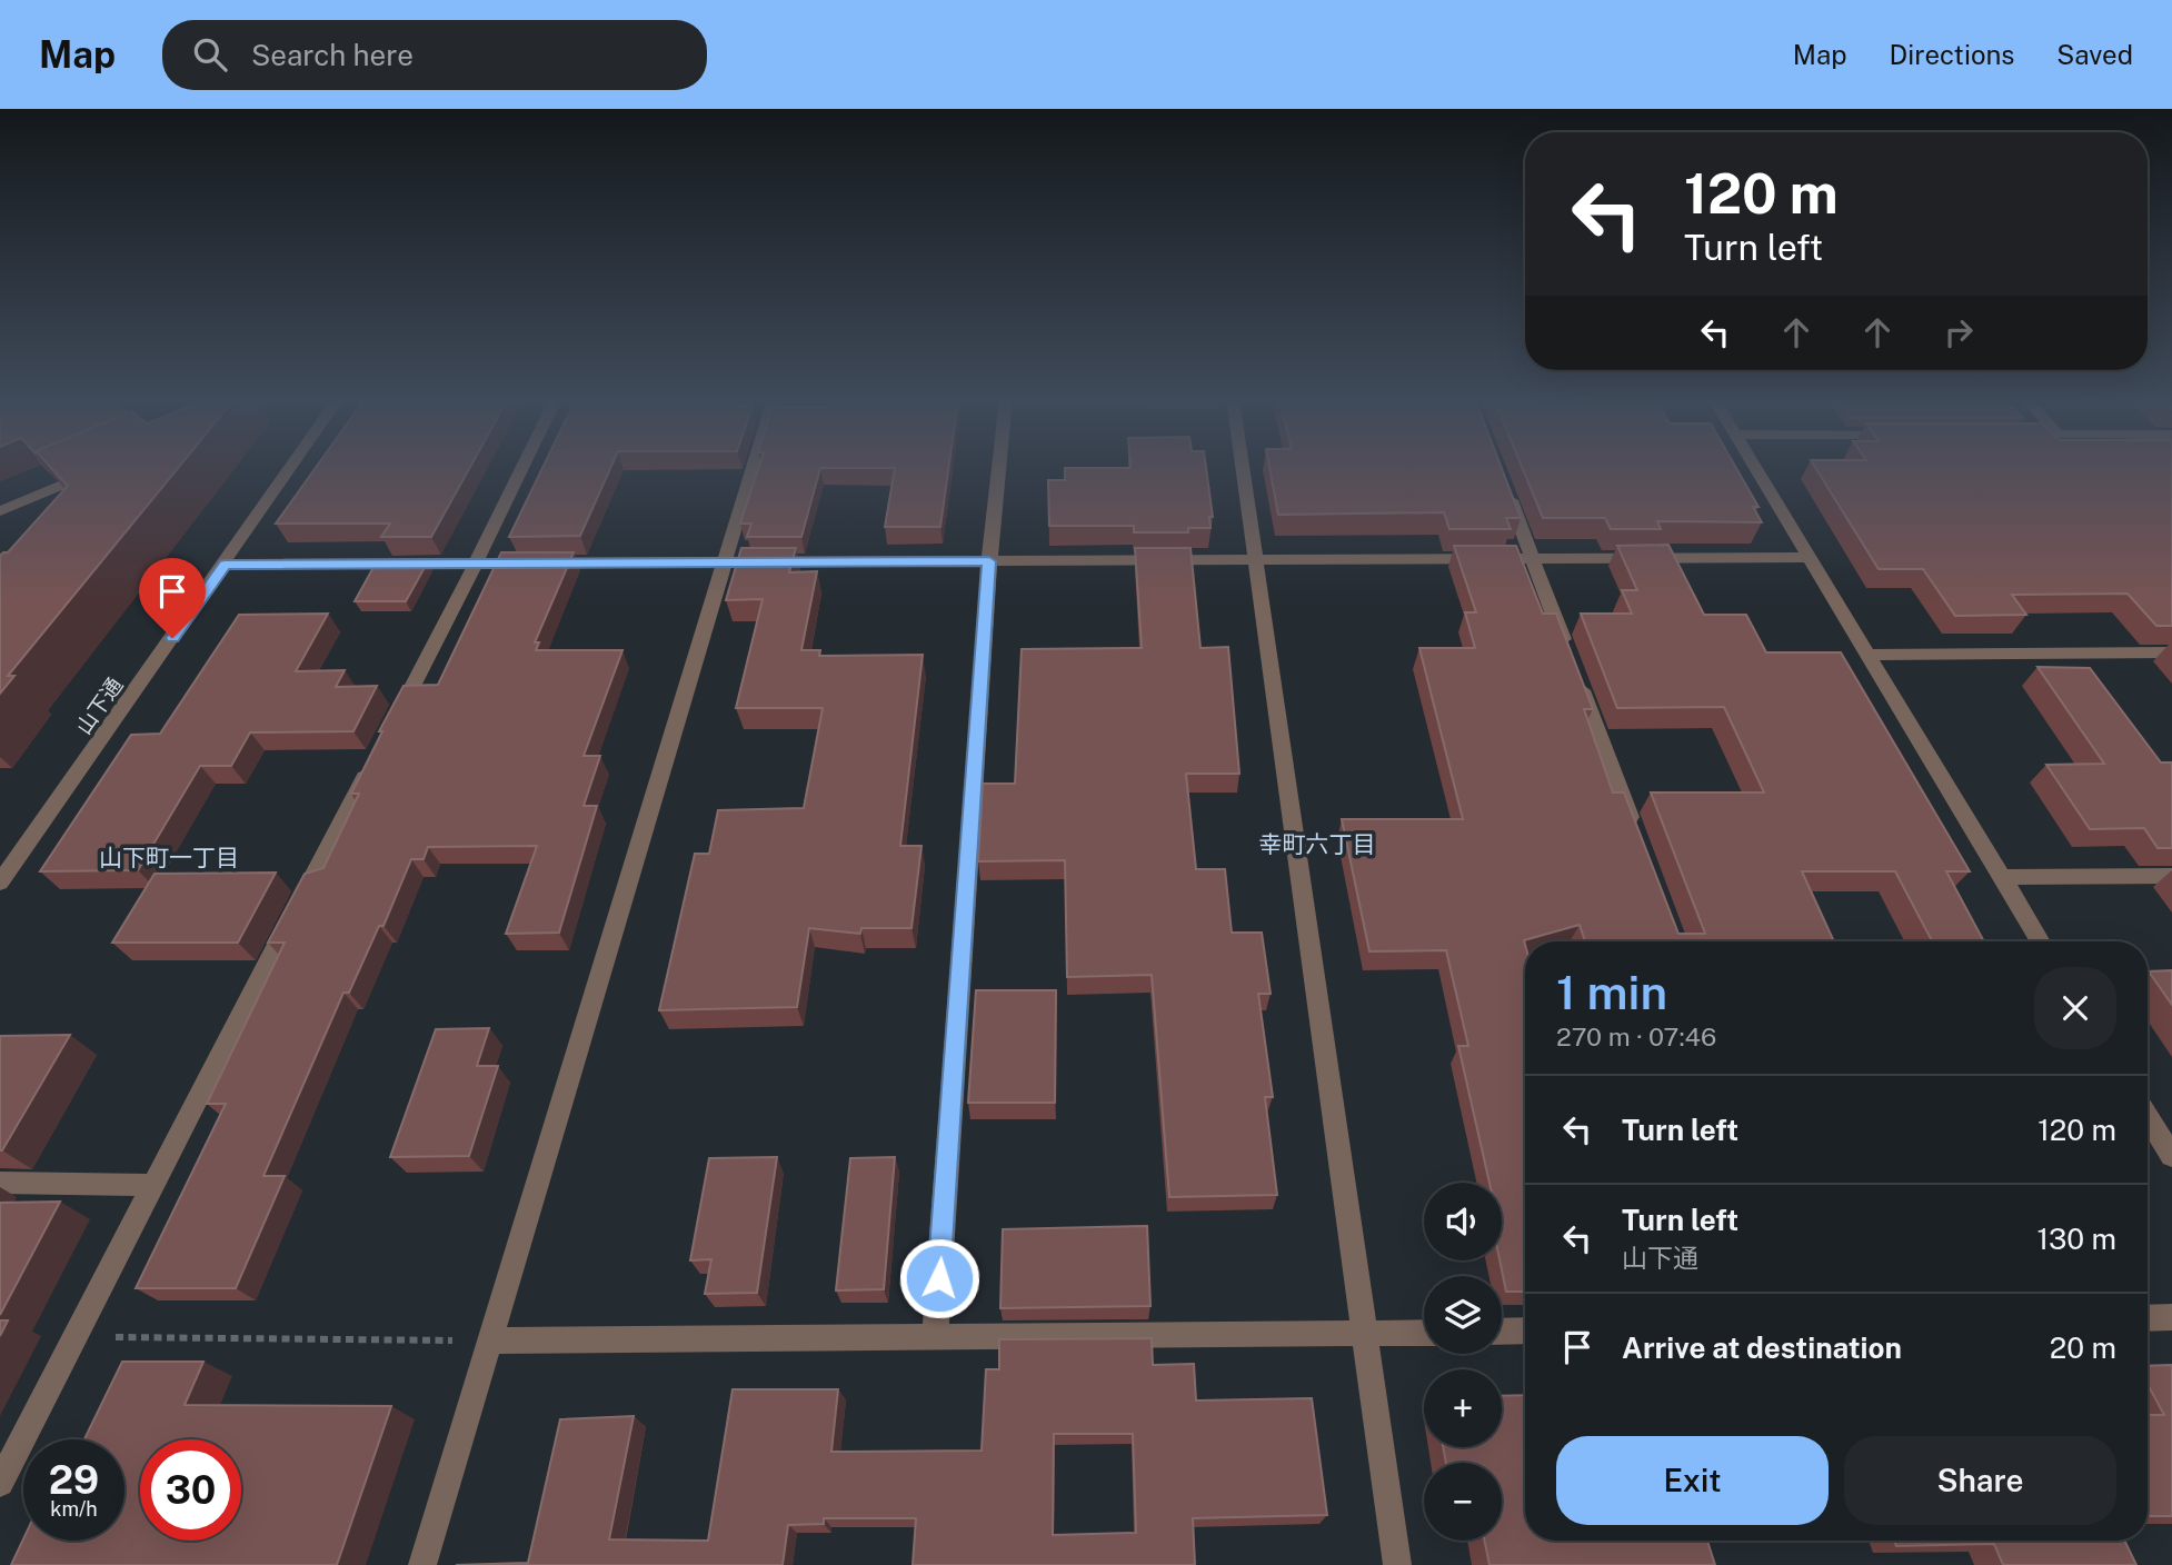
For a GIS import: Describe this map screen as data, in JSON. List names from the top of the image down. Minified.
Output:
{"streets":{"street":["山下通"]},"districts":["幸町六丁目","山下町一丁目"],"page":{"header":"Map","search":"Search here","nav":["Map","Directions","Saved"],"turn":["120 m","Turn left"],"heading":["1 min","270 m · 07:46"],"list":[{"name":"Turn left","value":"120 m"},{"name":"Turn left","note":"山下通","value":"130 m"},{"name":"Arrive at destination","value":"20 m"}],"map_buttons":["+","−"],"buttons":["Exit","Share"],"speed":"29 km/h","limit":"30"}}
